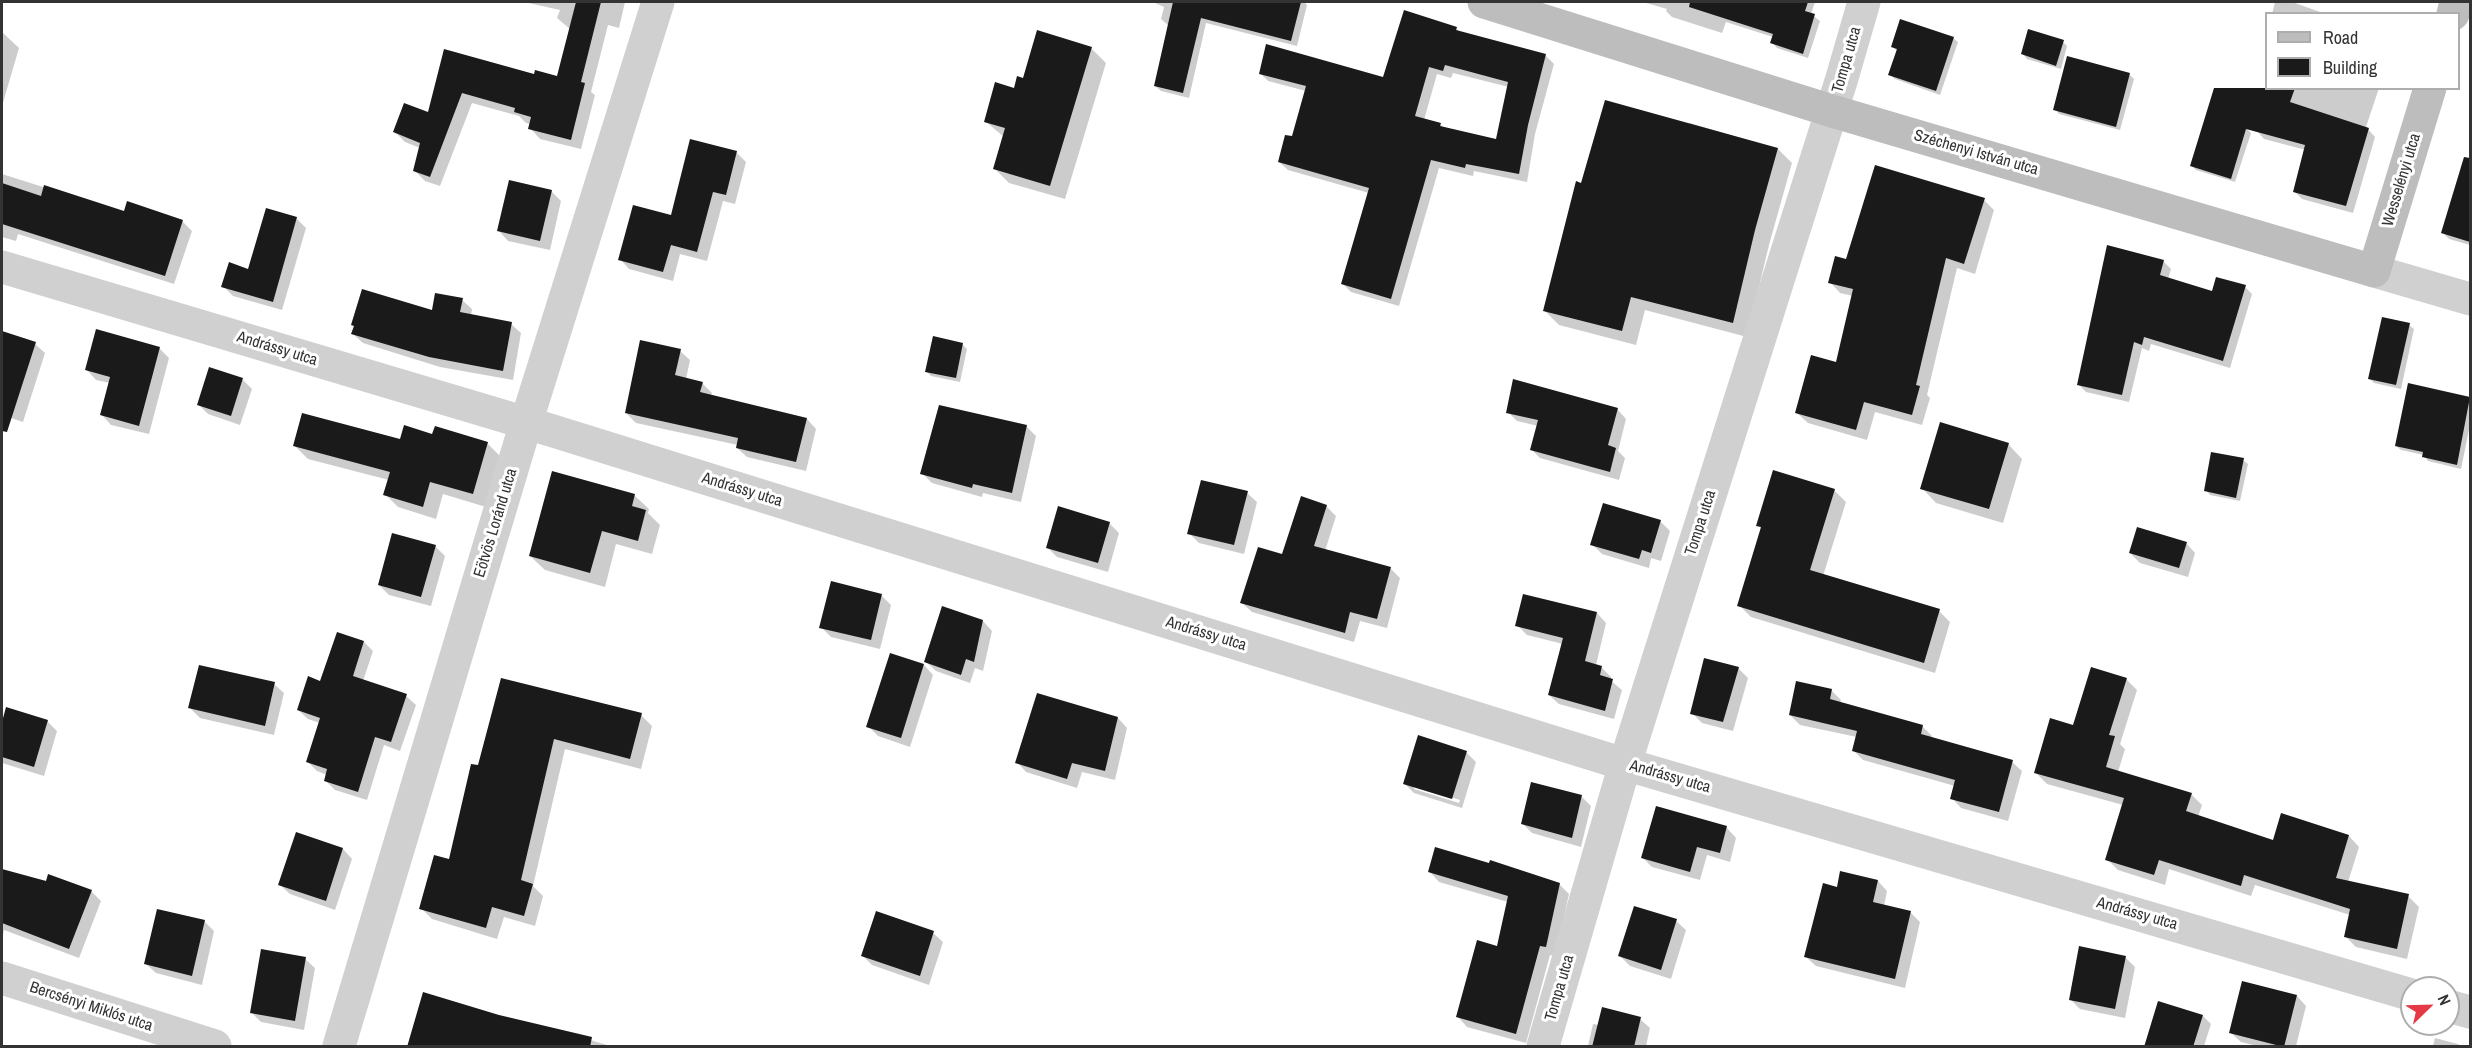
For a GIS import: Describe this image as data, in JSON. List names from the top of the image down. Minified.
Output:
{"streets":{"street":["Tompa utca","Széchenyi István utca","Wesselényi utca","Andrássy utca","Eötvös Loránd utca","Bercsényi Miklós utca"]},"crossings":[["Tompa utca","Széchenyi István utca"],["Tompa utca","Andrássy utca"],["Széchenyi István utca","Wesselényi utca"],["Andrássy utca","Eötvös Loránd utca"]],"legend":["Road","Building"],"north":"top right"}
